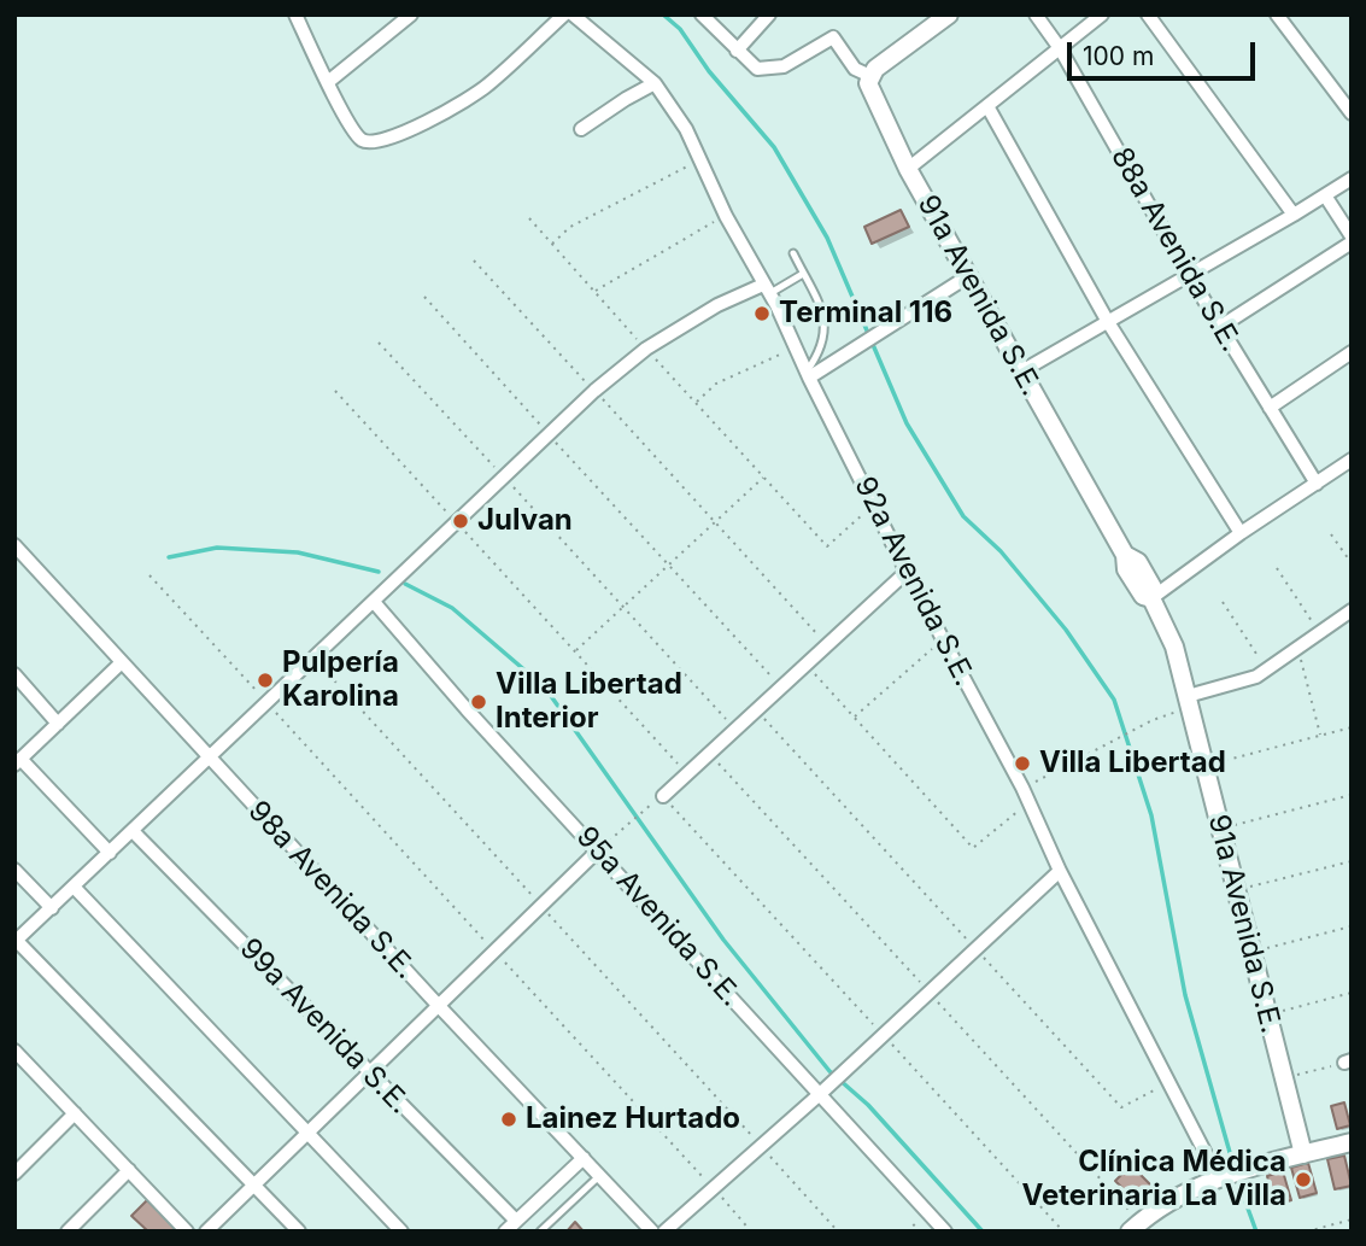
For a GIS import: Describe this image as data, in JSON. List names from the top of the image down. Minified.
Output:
{"streets":{"street":["88a Avenida S.E.","91a Avenida S.E.","92a Avenida S.E.","98a Avenida S.E.","95a Avenida S.E.","99a Avenida S.E."]},"places":["Terminal 116","Julvan","Pulpería Karolina","Villa Libertad Interior","Villa Libertad","Lainez Hurtado","Clínica Médica Veterinaria La Villa"],"scale_bar":"100 m"}
